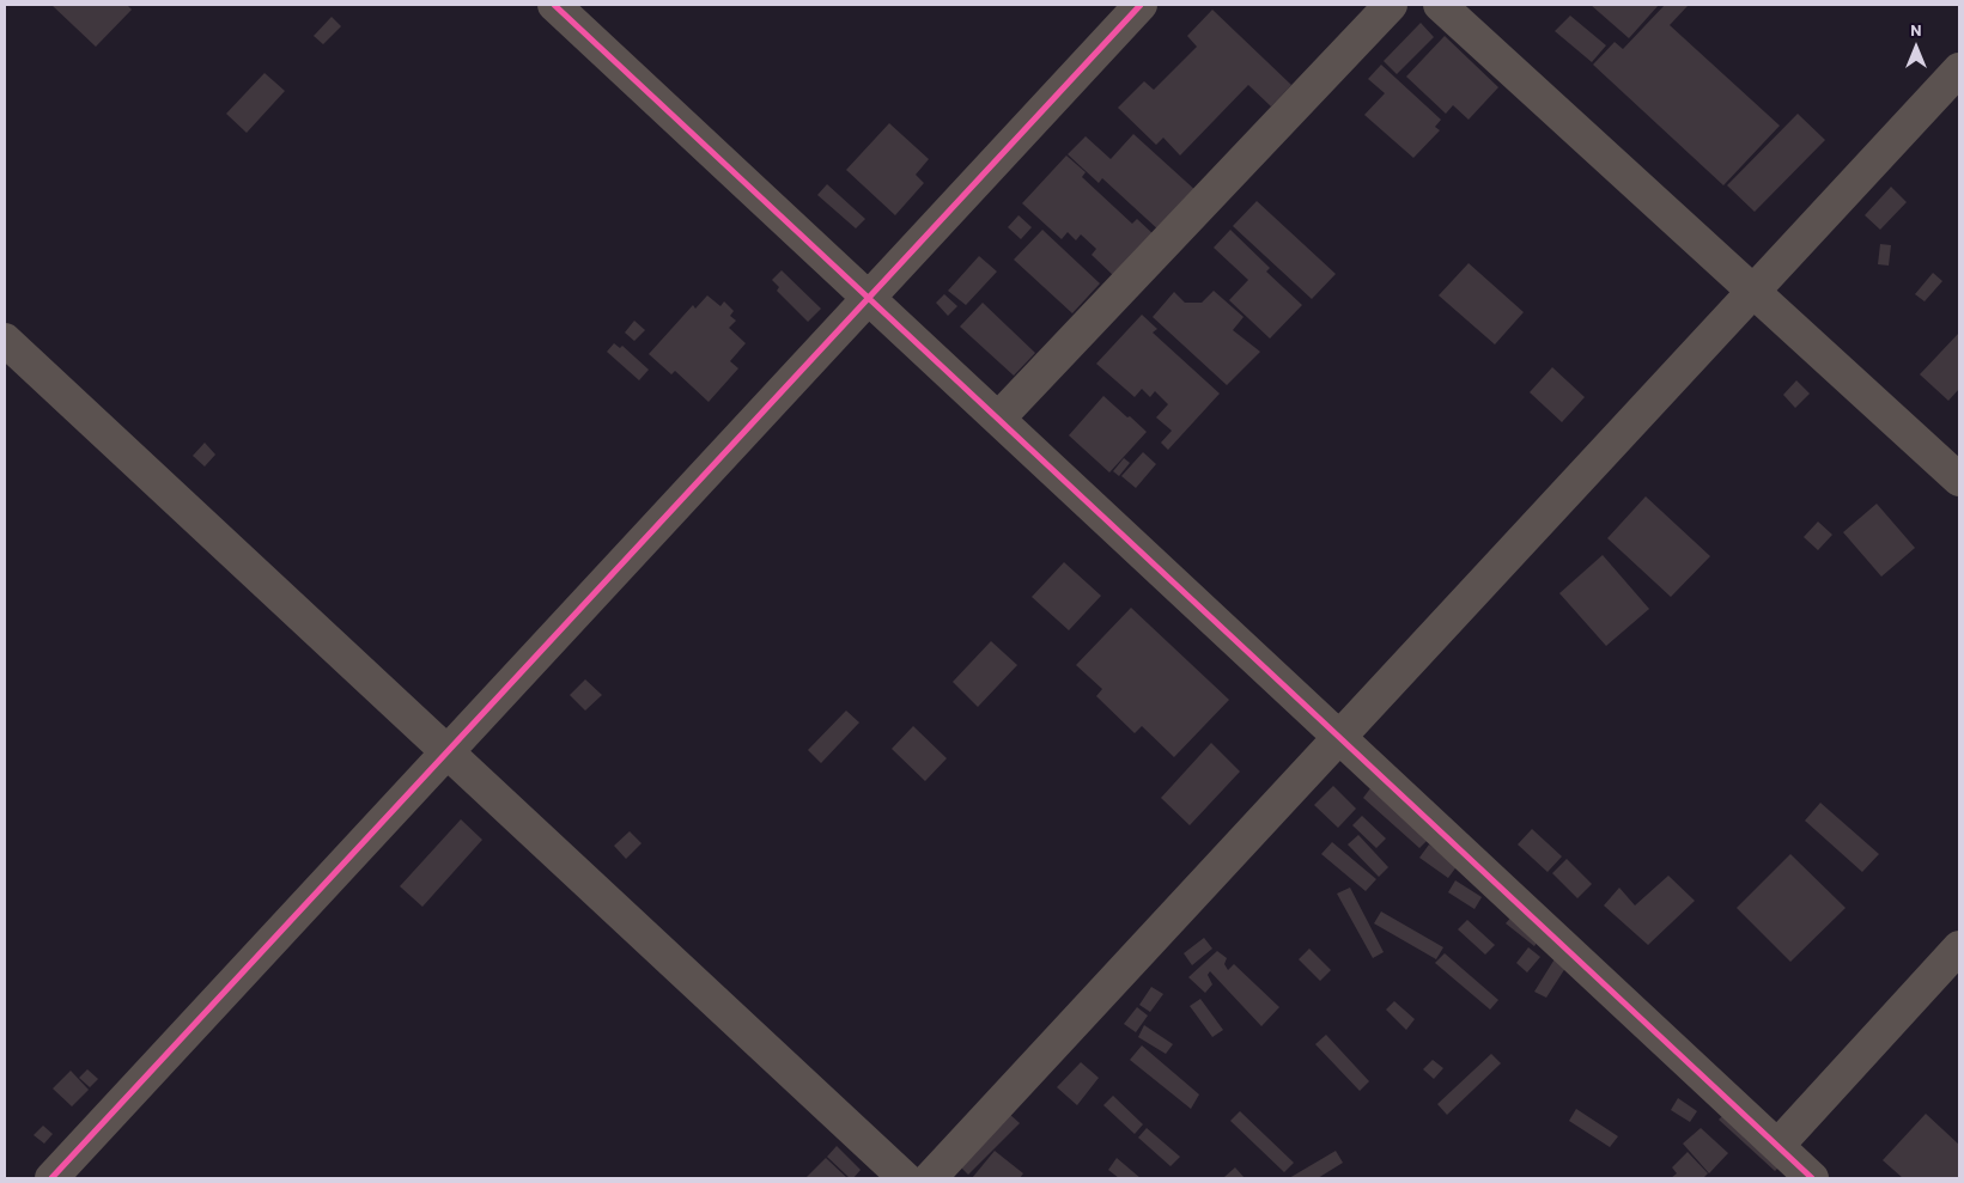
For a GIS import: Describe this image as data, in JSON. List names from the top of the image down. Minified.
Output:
{"north":"top"}
